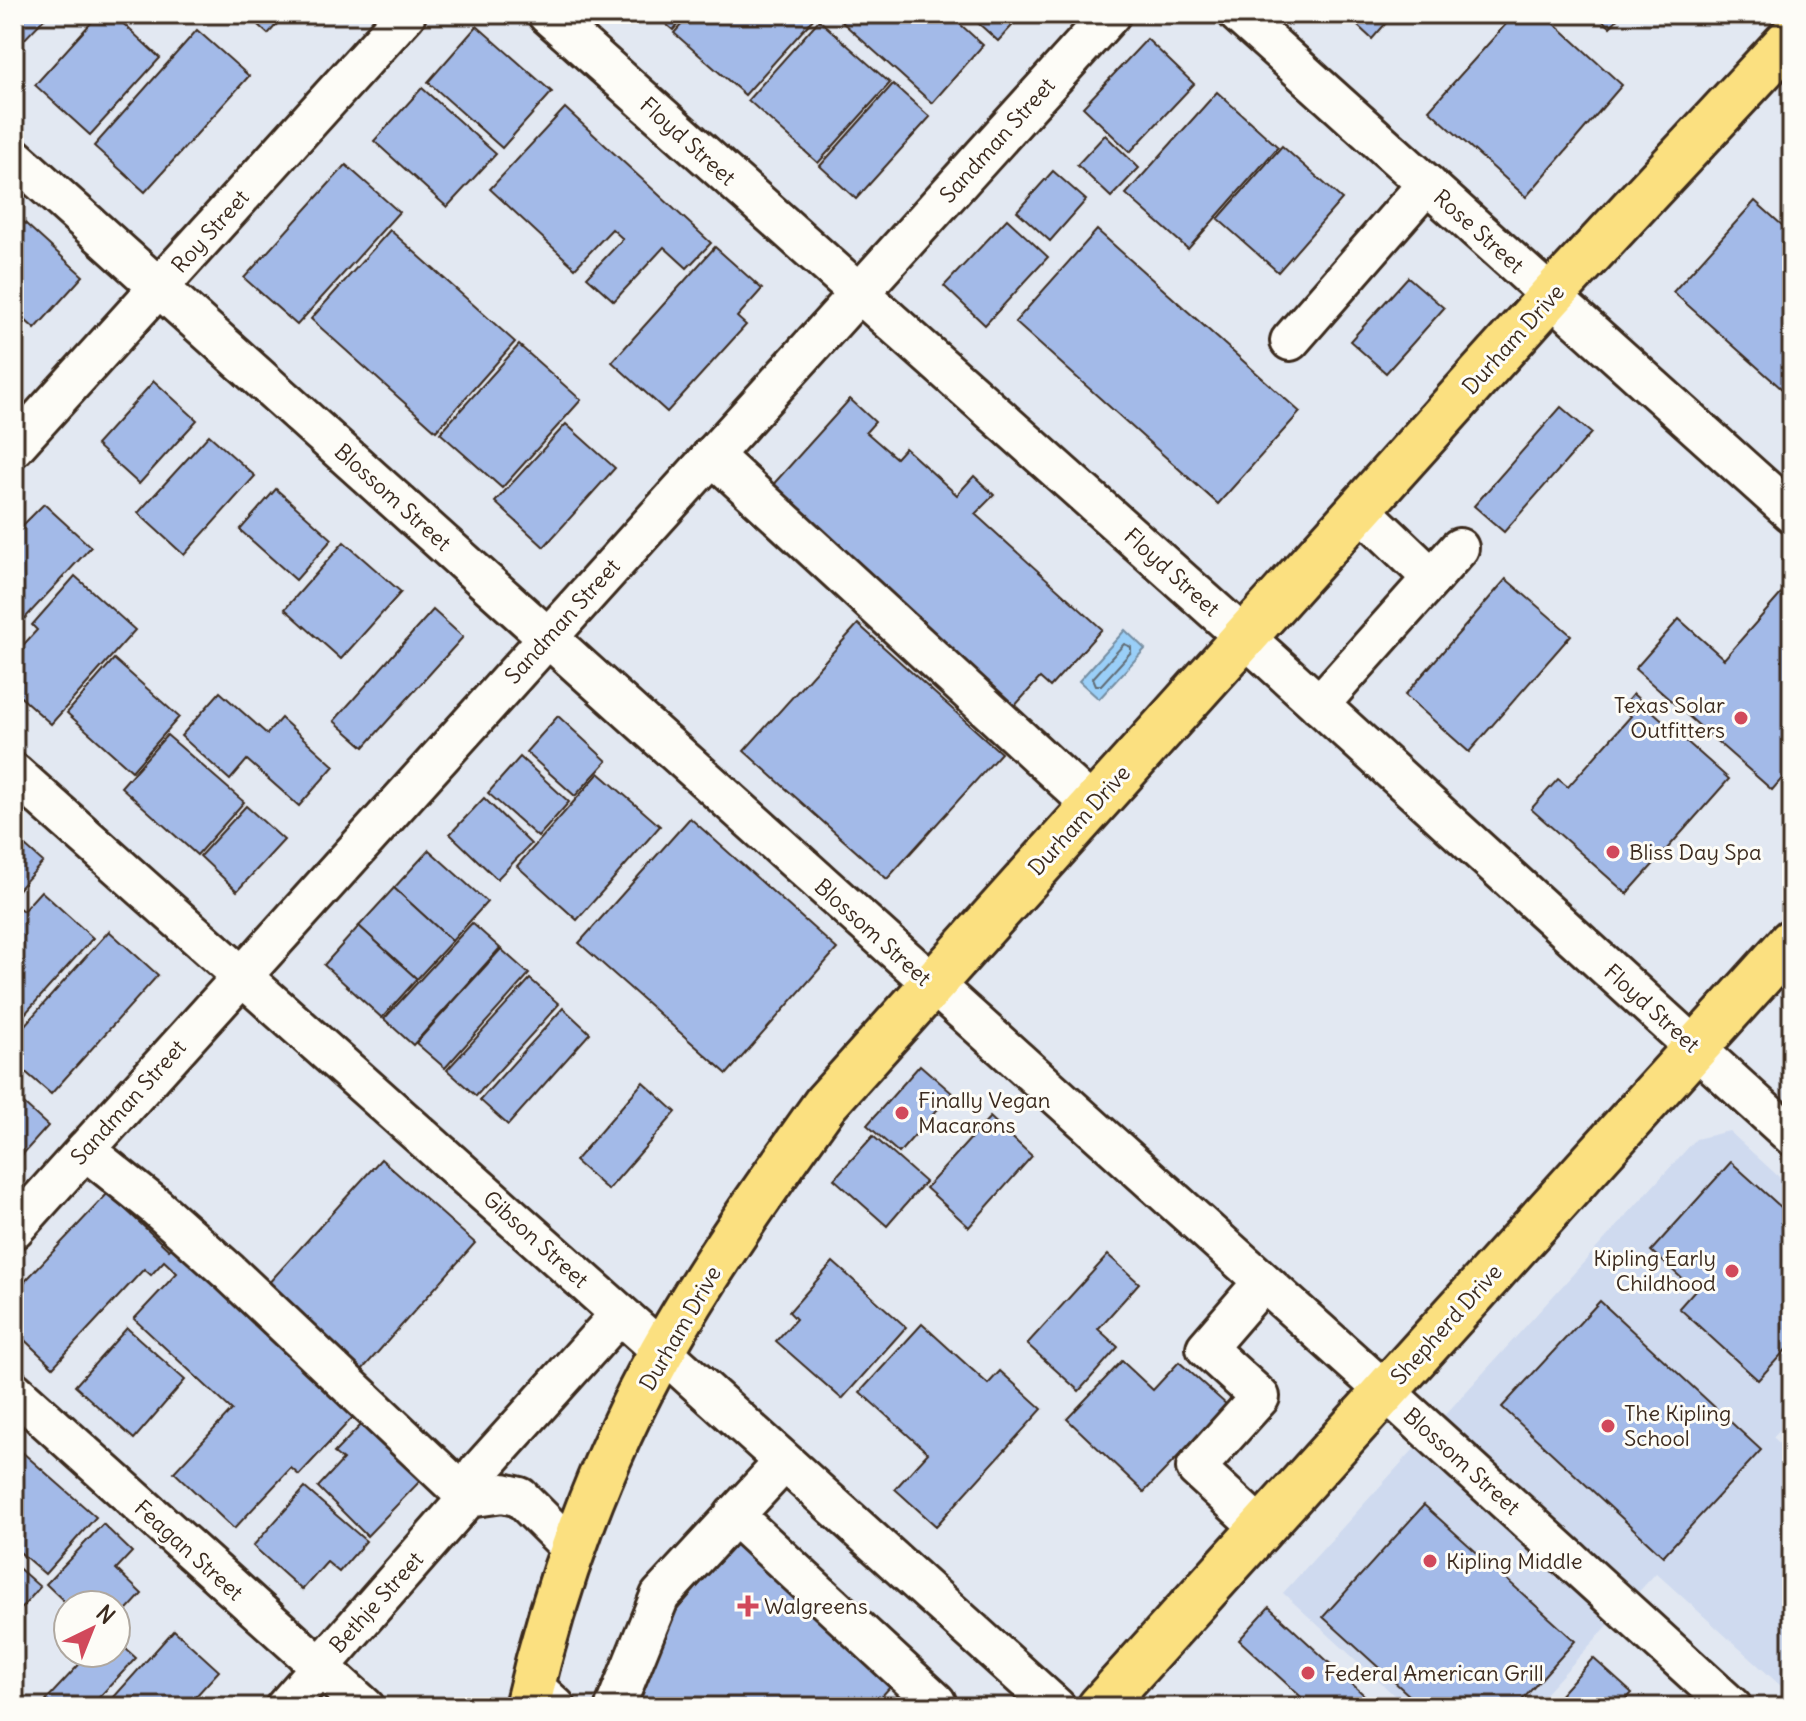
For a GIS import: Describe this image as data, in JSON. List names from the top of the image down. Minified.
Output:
{"streets":{"main road":["Durham Drive","Shepherd Drive"],"street":["Sandman Street","Floyd Street","Roy Street","Rose Street","Blossom Street","Gibson Street","Feagan Street","Bethje Street"]},"crossings":[["Sandman Street","Floyd Street"],["Sandman Street","Blossom Street"],["Sandman Street","Gibson Street"],["Floyd Street","Durham Drive"],["Floyd Street","Shepherd Drive"],["Roy Street","Blossom Street"],["Rose Street","Durham Drive"],["Durham Drive","Blossom Street"],["Durham Drive","Gibson Street"],["Blossom Street","Shepherd Drive"],["Gibson Street","Bethje Street"],["Feagan Street","Bethje Street"]],"places":{"other":["Texas Solar Outfitters","Bliss Day Spa","Finally Vegan Macarons","Kipling Early Childhood","The Kipling School","Kipling Middle","Federal American Grill"],"health":["Walgreens"]},"north":"top right"}
